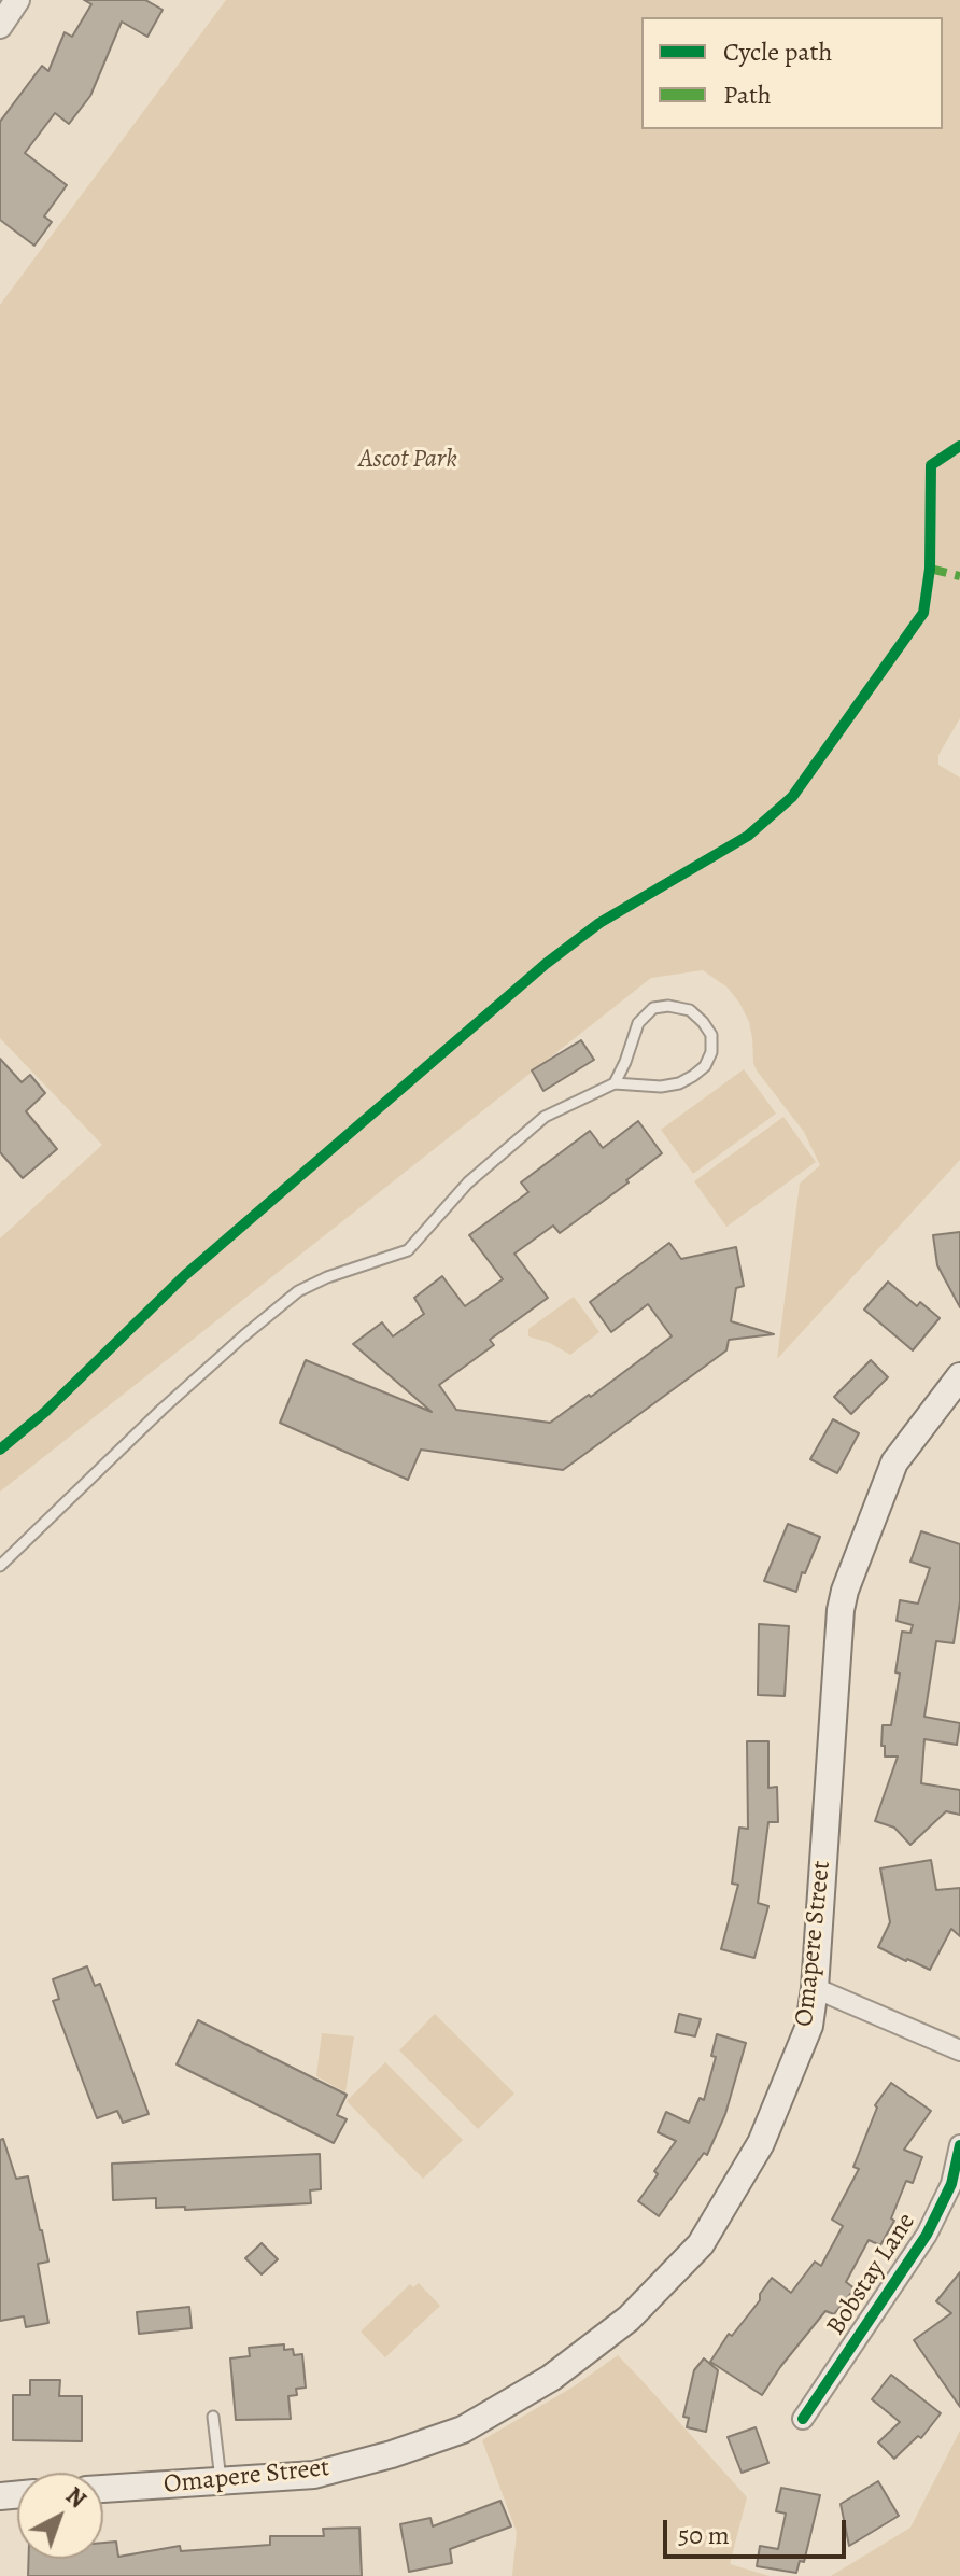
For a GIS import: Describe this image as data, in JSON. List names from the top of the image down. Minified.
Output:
{"streets":{"main road":["Omapere Street"],"street":["Bobstay Lane"]},"parks":["Ascot Park"],"legend":["Cycle path","Path"],"scale_bar":"50 m","north":"top right"}
